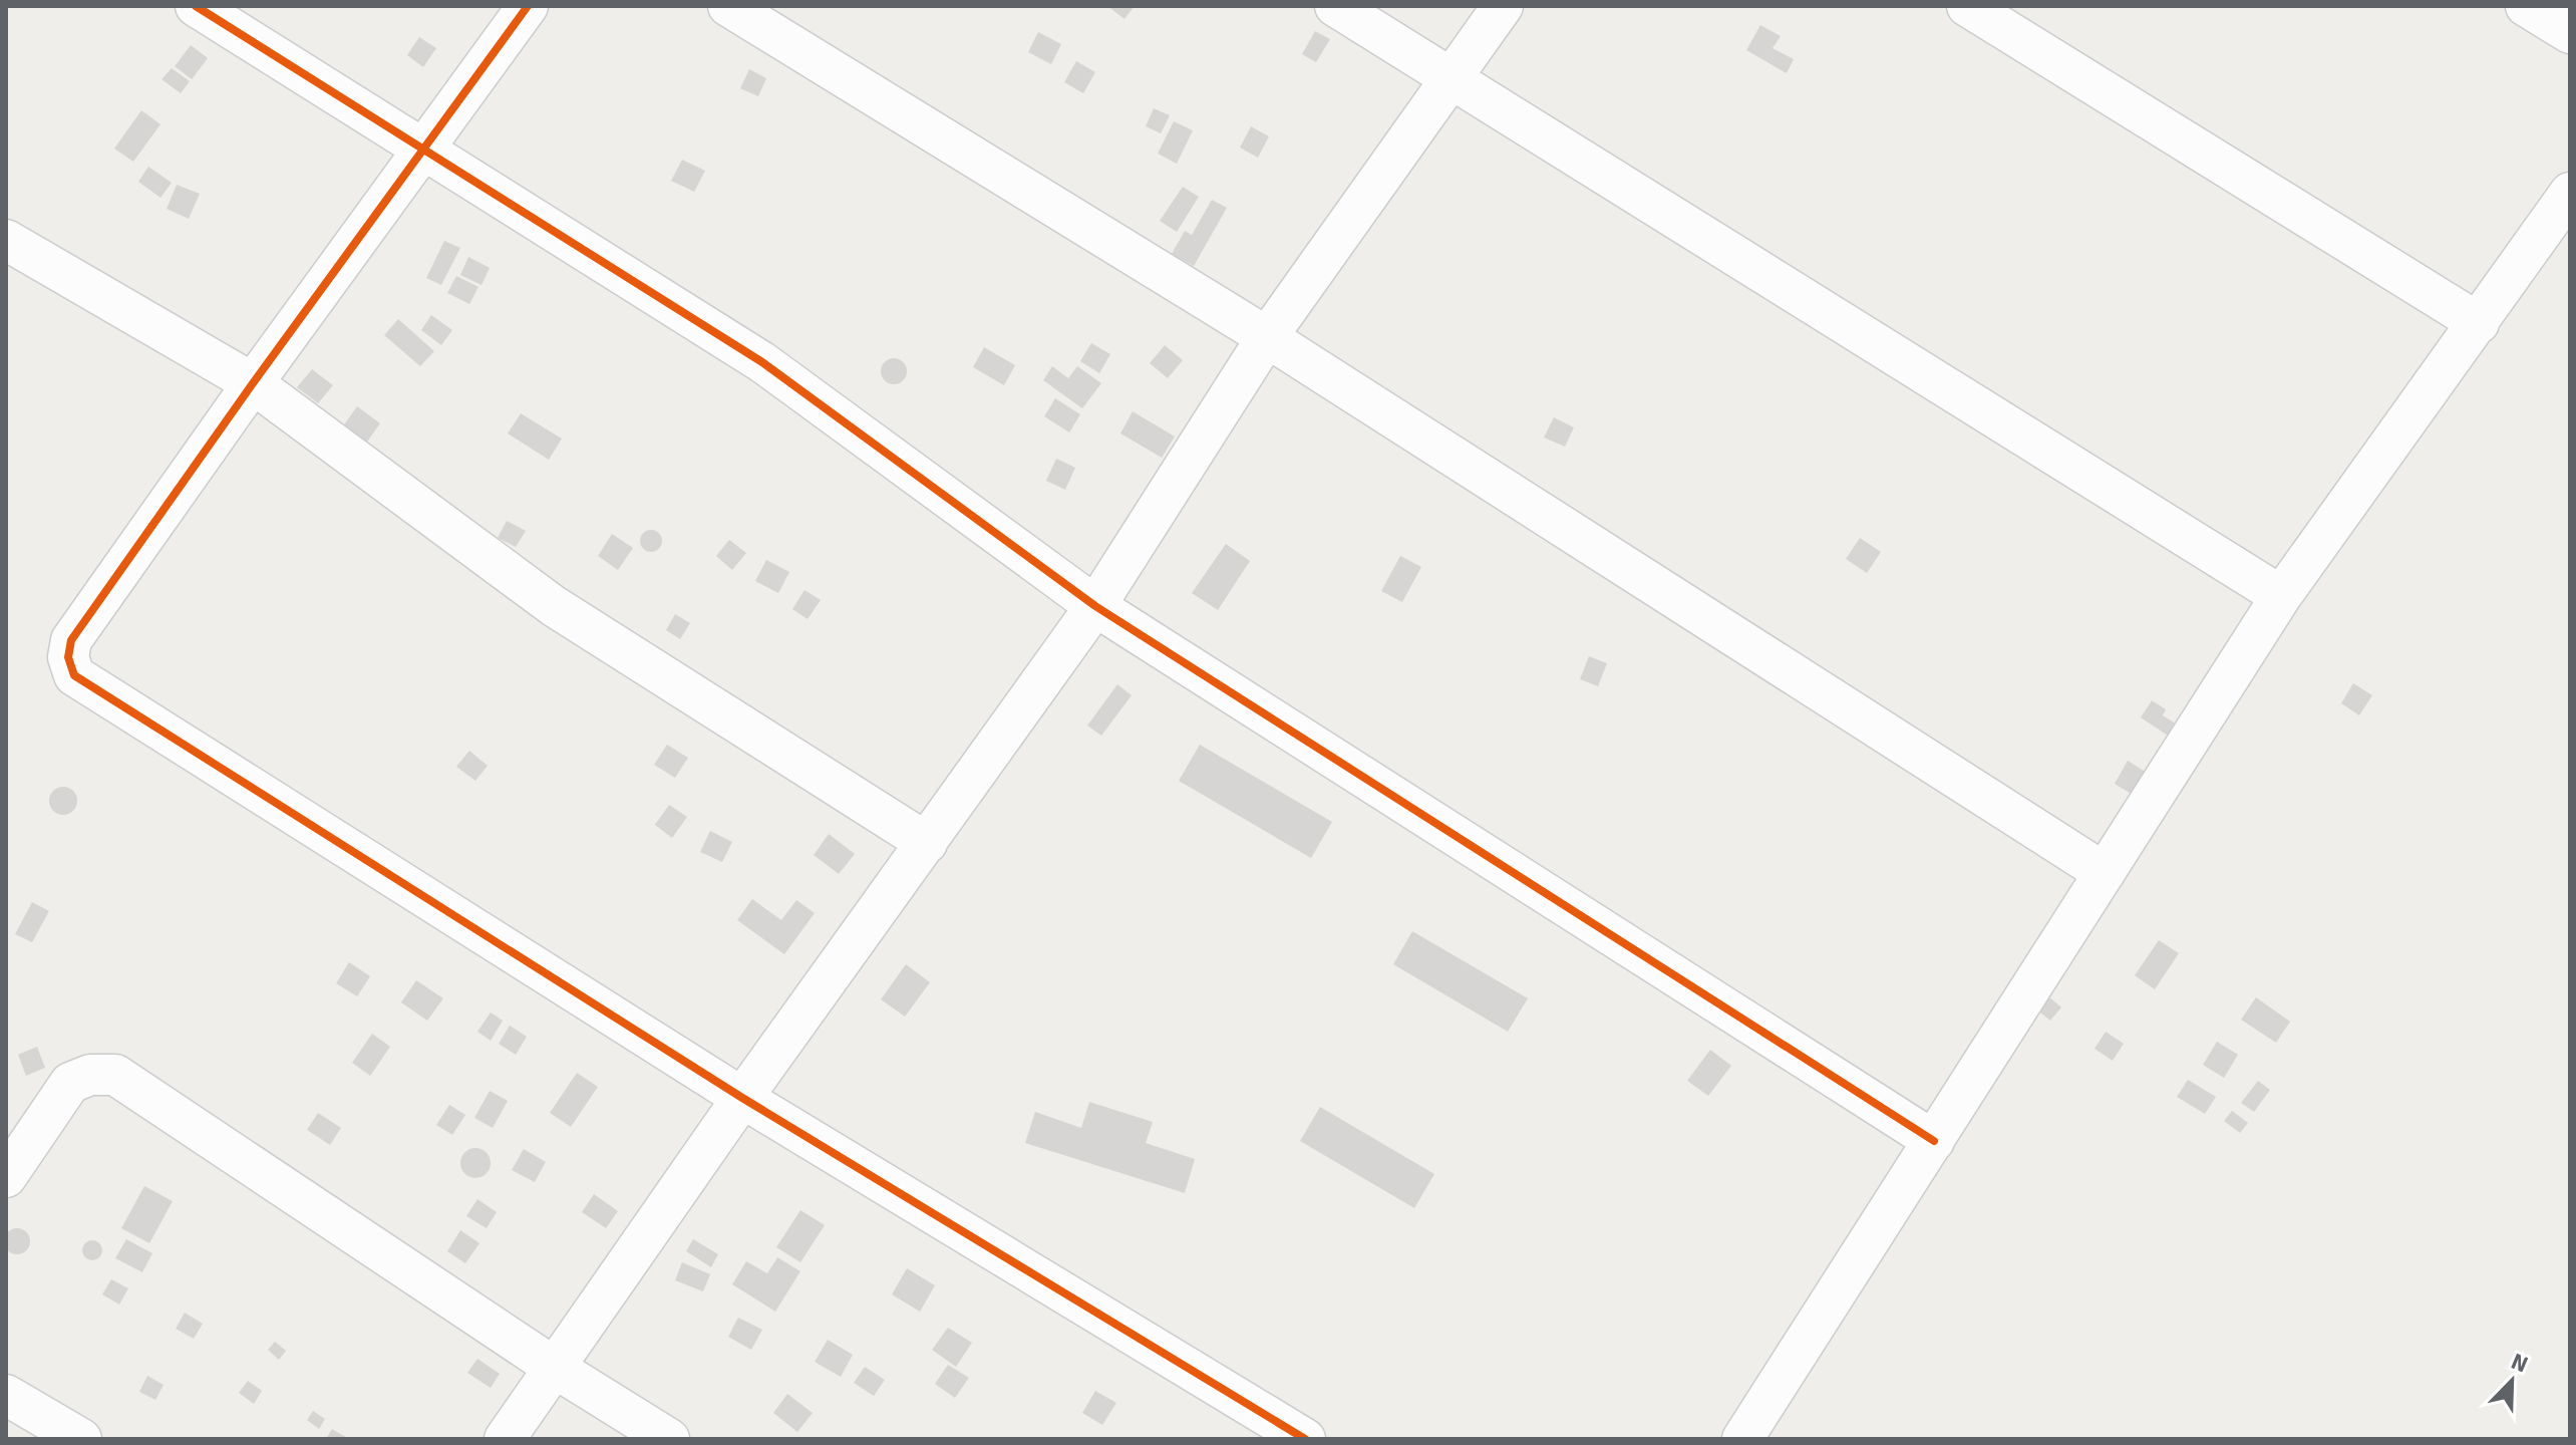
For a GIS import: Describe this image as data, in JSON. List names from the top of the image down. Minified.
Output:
{"north":"top right"}
